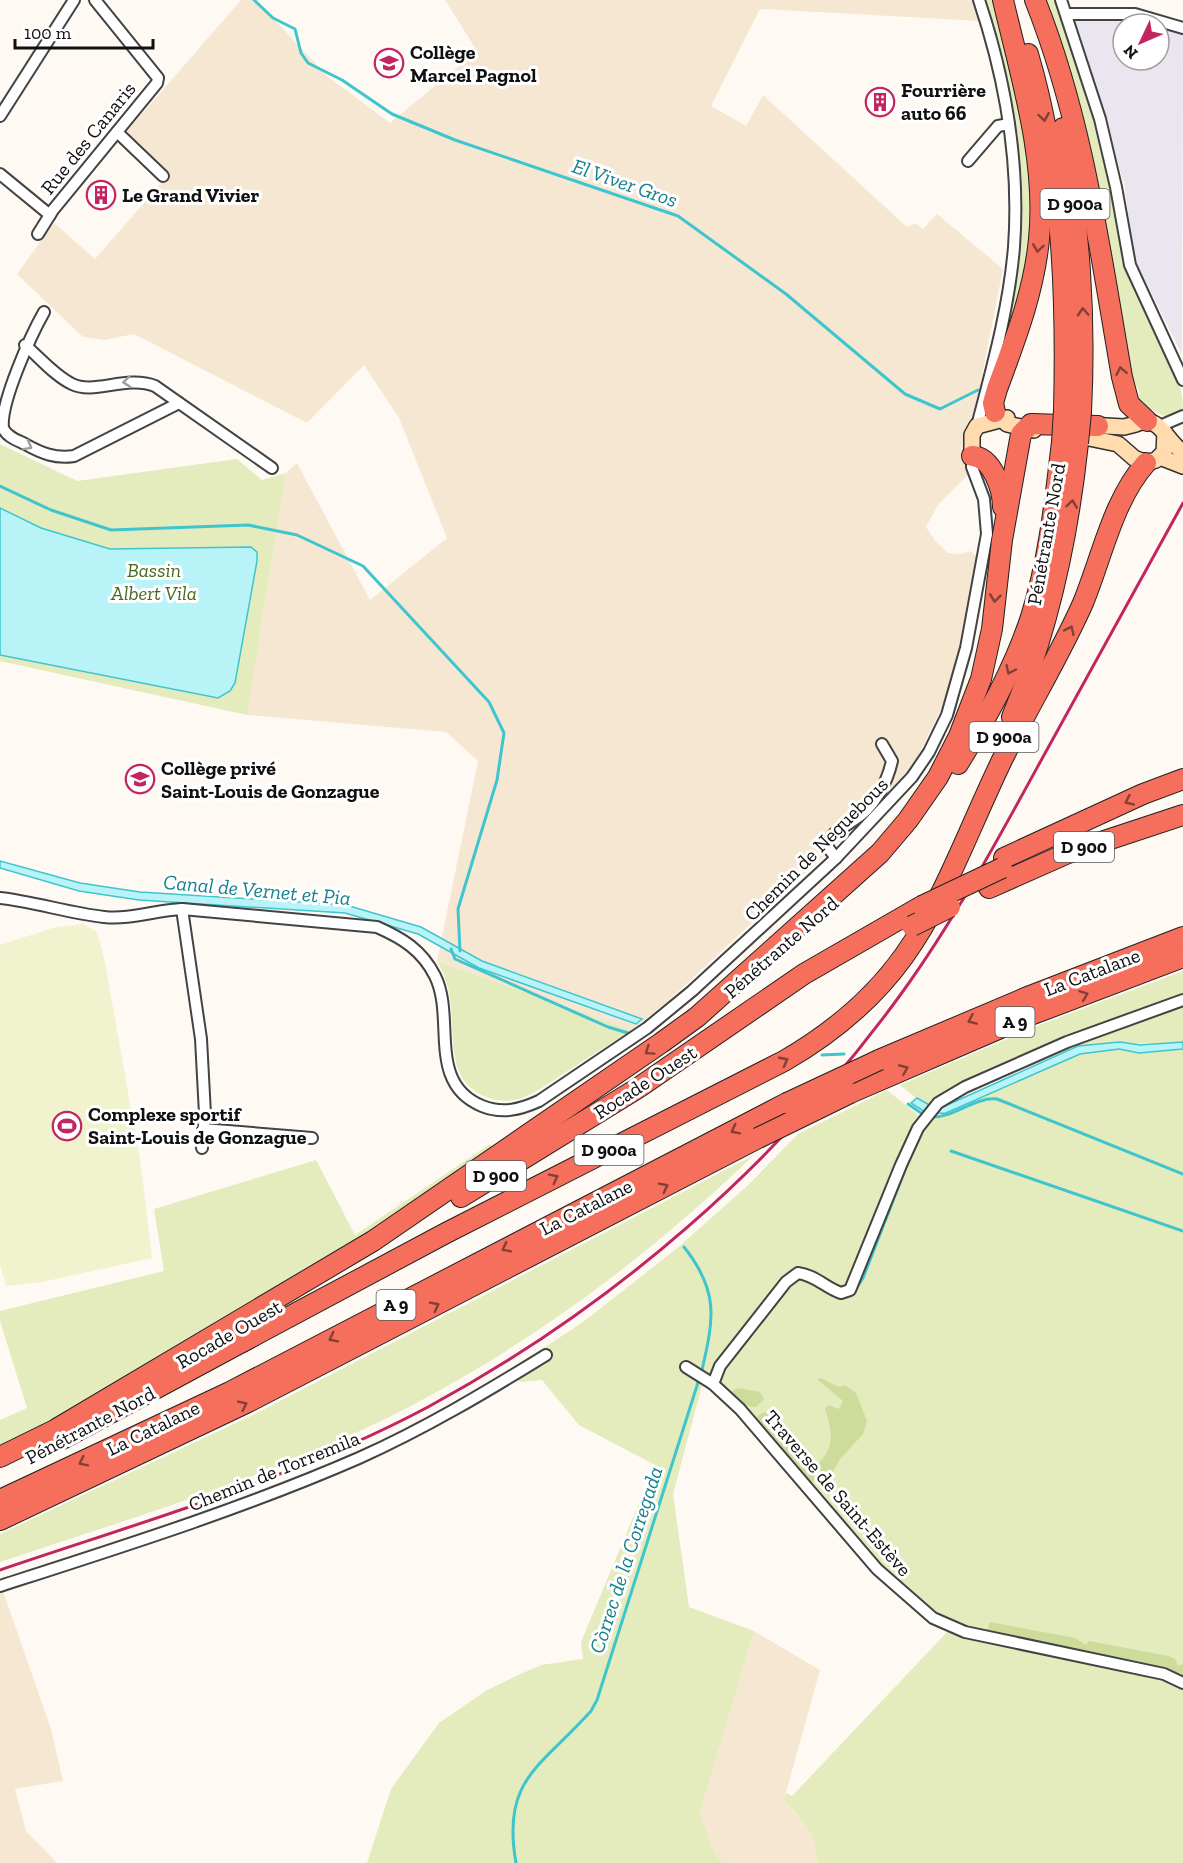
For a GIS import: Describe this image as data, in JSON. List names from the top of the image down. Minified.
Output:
{"streets":{"highway":["D 900a","Pénétrante Nord","D 900","La Catalane","A 9","Rocade Ouest"],"street":["Rue des Canaris","Chemin de Neguebous","Chemin de Torremila","Traverse de Saint-Estève"]},"crossings":[["D 900a","Pénétrante Nord"],["D 900a","Rocade Ouest"],["Pénétrante Nord","Rocade Ouest"],["D 900","Rocade Ouest"]],"water":["El Viver Gros","Canal de Vernet et Pia","Còrrec de la Corregada"],"parks":["Bassin Albert Vila"],"places":{"school or university":["Collège Marcel Pagnol","Collège privé Saint-Louis de Gonzague"],"building":["Fourrière auto 66","Le Grand Vivier"],"sports":["Complexe sportif Saint-Louis de Gonzague"]},"scale_bar":"100 m","north":"bottom left"}
